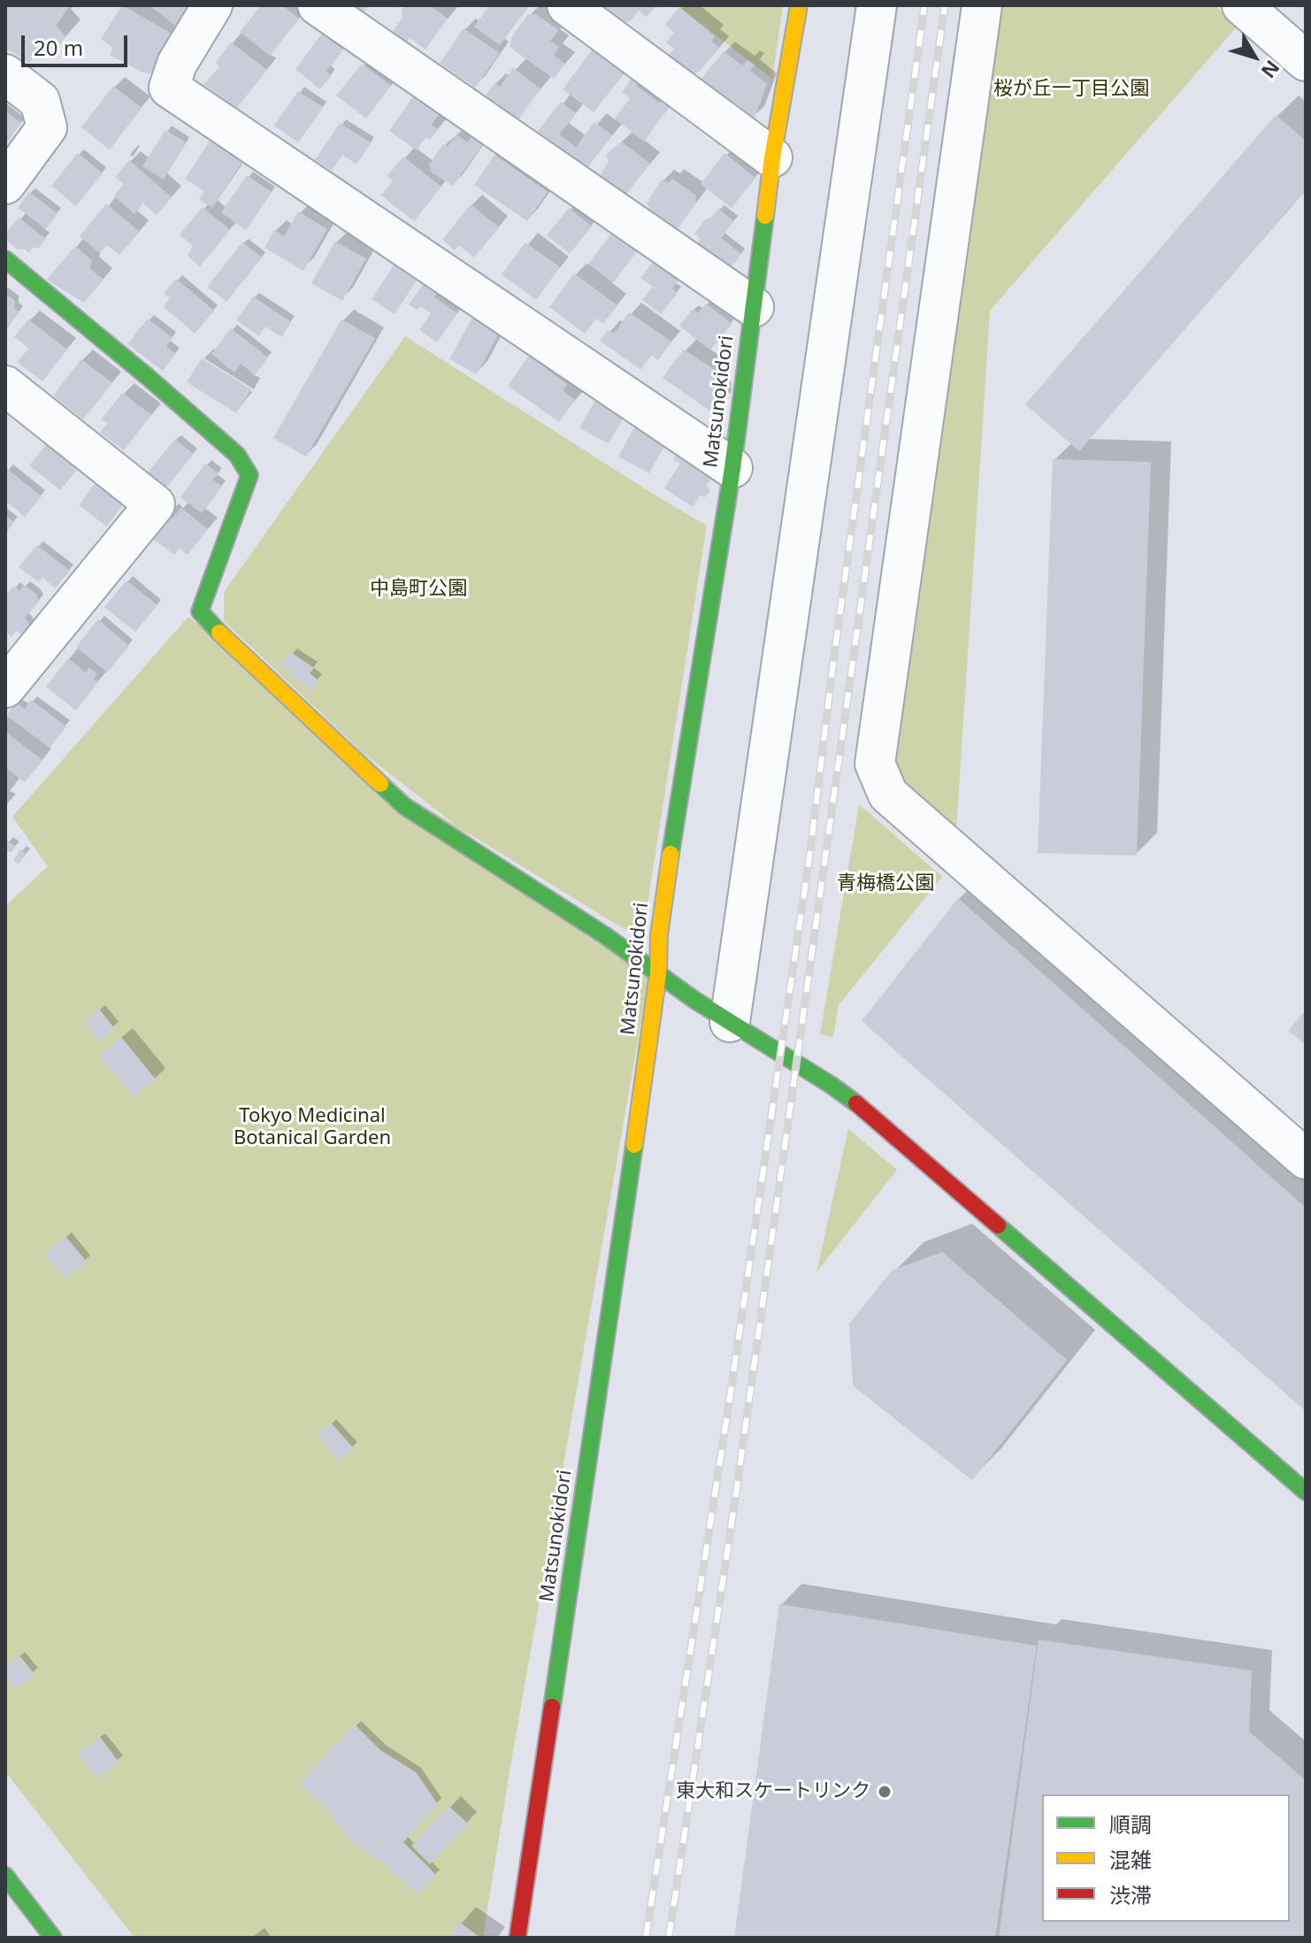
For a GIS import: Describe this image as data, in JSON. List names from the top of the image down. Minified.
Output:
{"streets":{"street":["Matsunokidori"]},"parks":["桜が丘一丁目公園","中島町公園","青梅橋公園","Tokyo Medicinal Botanical Garden"],"places":["東大和スケートリンク"],"legend":["順調","混雑","渋滞"],"scale_bar":"20 m","north":"bottom right"}
